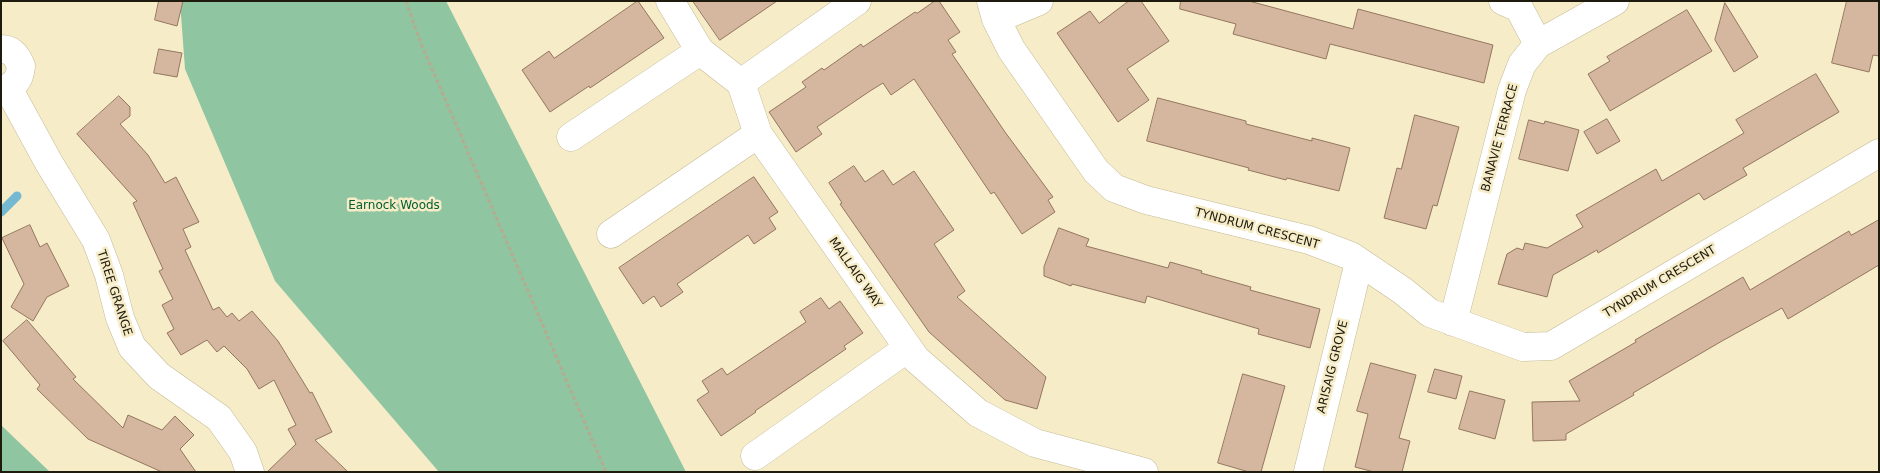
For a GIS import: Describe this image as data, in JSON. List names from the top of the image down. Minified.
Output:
{"streets":{"street":["BANAVIE TERRACE","TYNDRUM CRESCENT","MALLAIG WAY","TIREE GRANGE","ARISAIG GROVE"]},"crossings":[["BANAVIE TERRACE","TYNDRUM CRESCENT"],["TYNDRUM CRESCENT","ARISAIG GROVE"]],"parks":["Earnock Woods"]}
